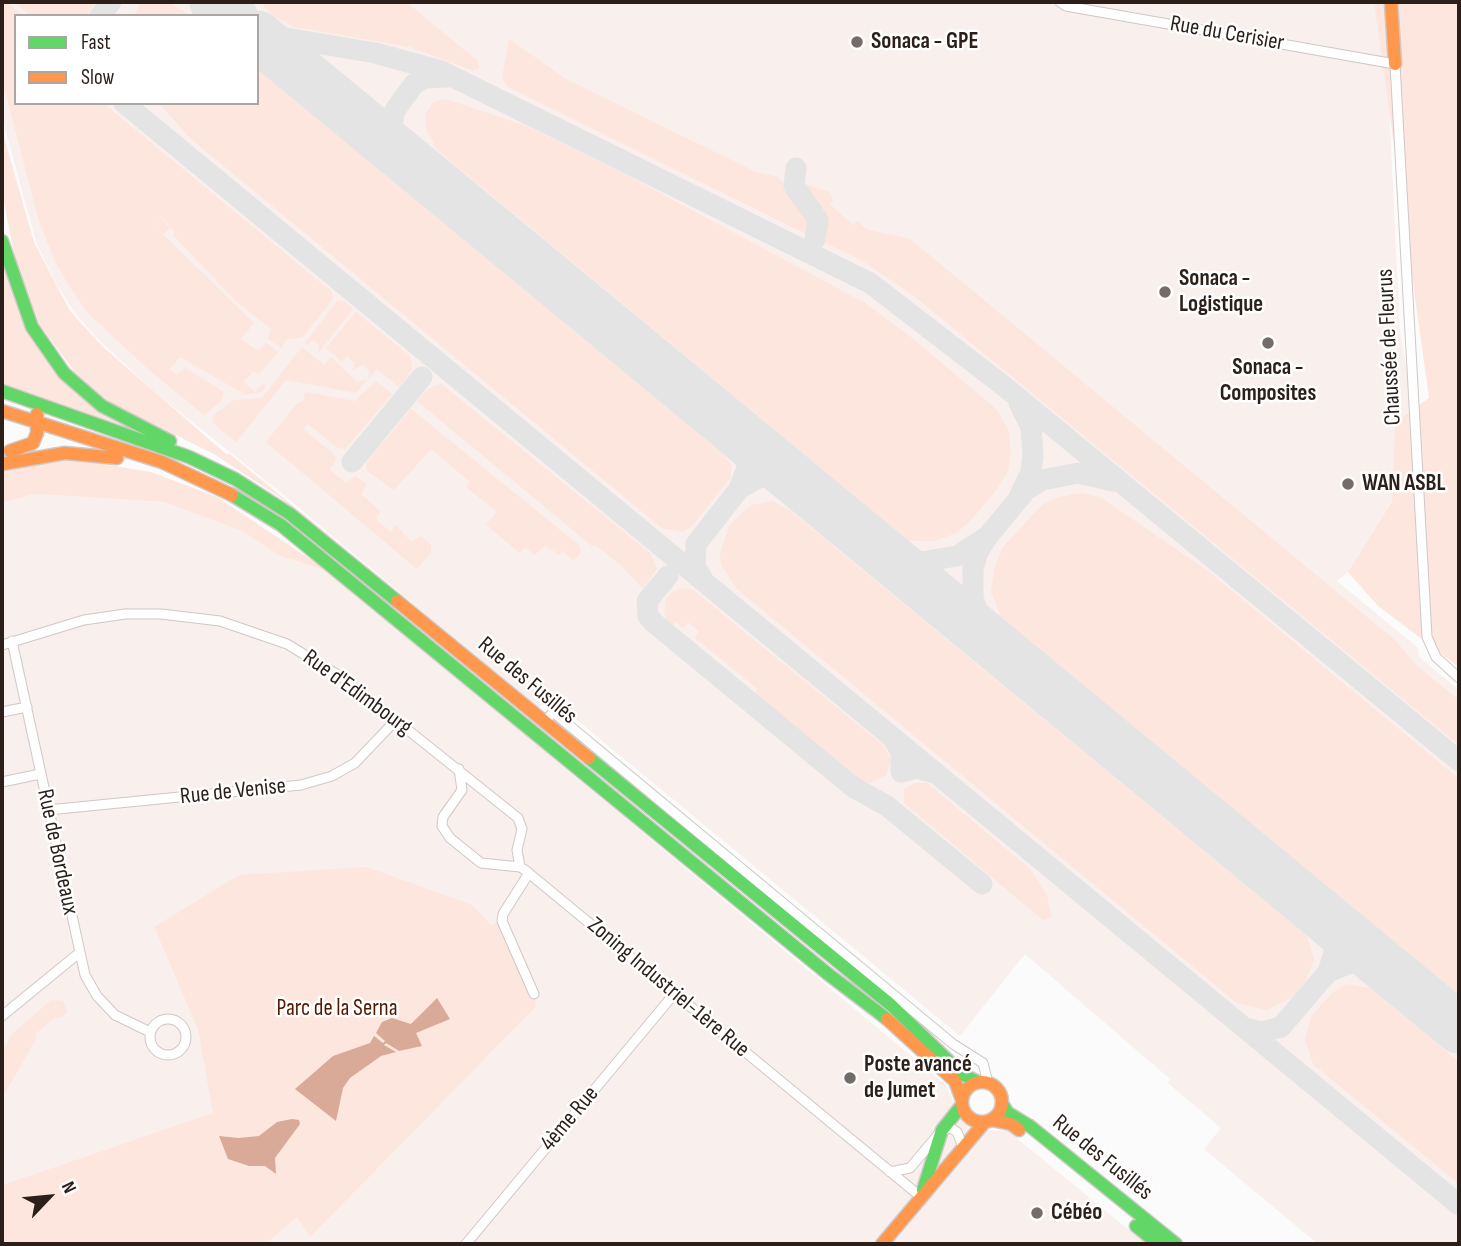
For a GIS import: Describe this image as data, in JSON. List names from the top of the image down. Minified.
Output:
{"streets":{"main road":["Chaussée de Fleurus","Rue des Fusillés"],"street":["Rue du Cerisier","Rue d'Edimbourg","Rue de Venise","Rue de Bordeaux","Zoning Industriel-1ère Rue","4ème Rue"]},"crossings":[["Rue du Cerisier","Chaussée de Fleurus"],["Rue d'Edimbourg","Rue de Venise"],["Rue d'Edimbourg","Rue de Bordeaux"],["Rue d'Edimbourg","Zoning Industriel-1ère Rue"],["Rue de Venise","Rue de Bordeaux"],["Zoning Industriel-1ère Rue","4ème Rue"]],"parks":["Parc de la Serna"],"places":["Sonaca - GPE","Sonaca - Logistique","Sonaca - Composites","WAN ASBL","Poste avancé de Jumet","Cébéo"],"legend":["Fast","Slow"],"north":"top right"}
